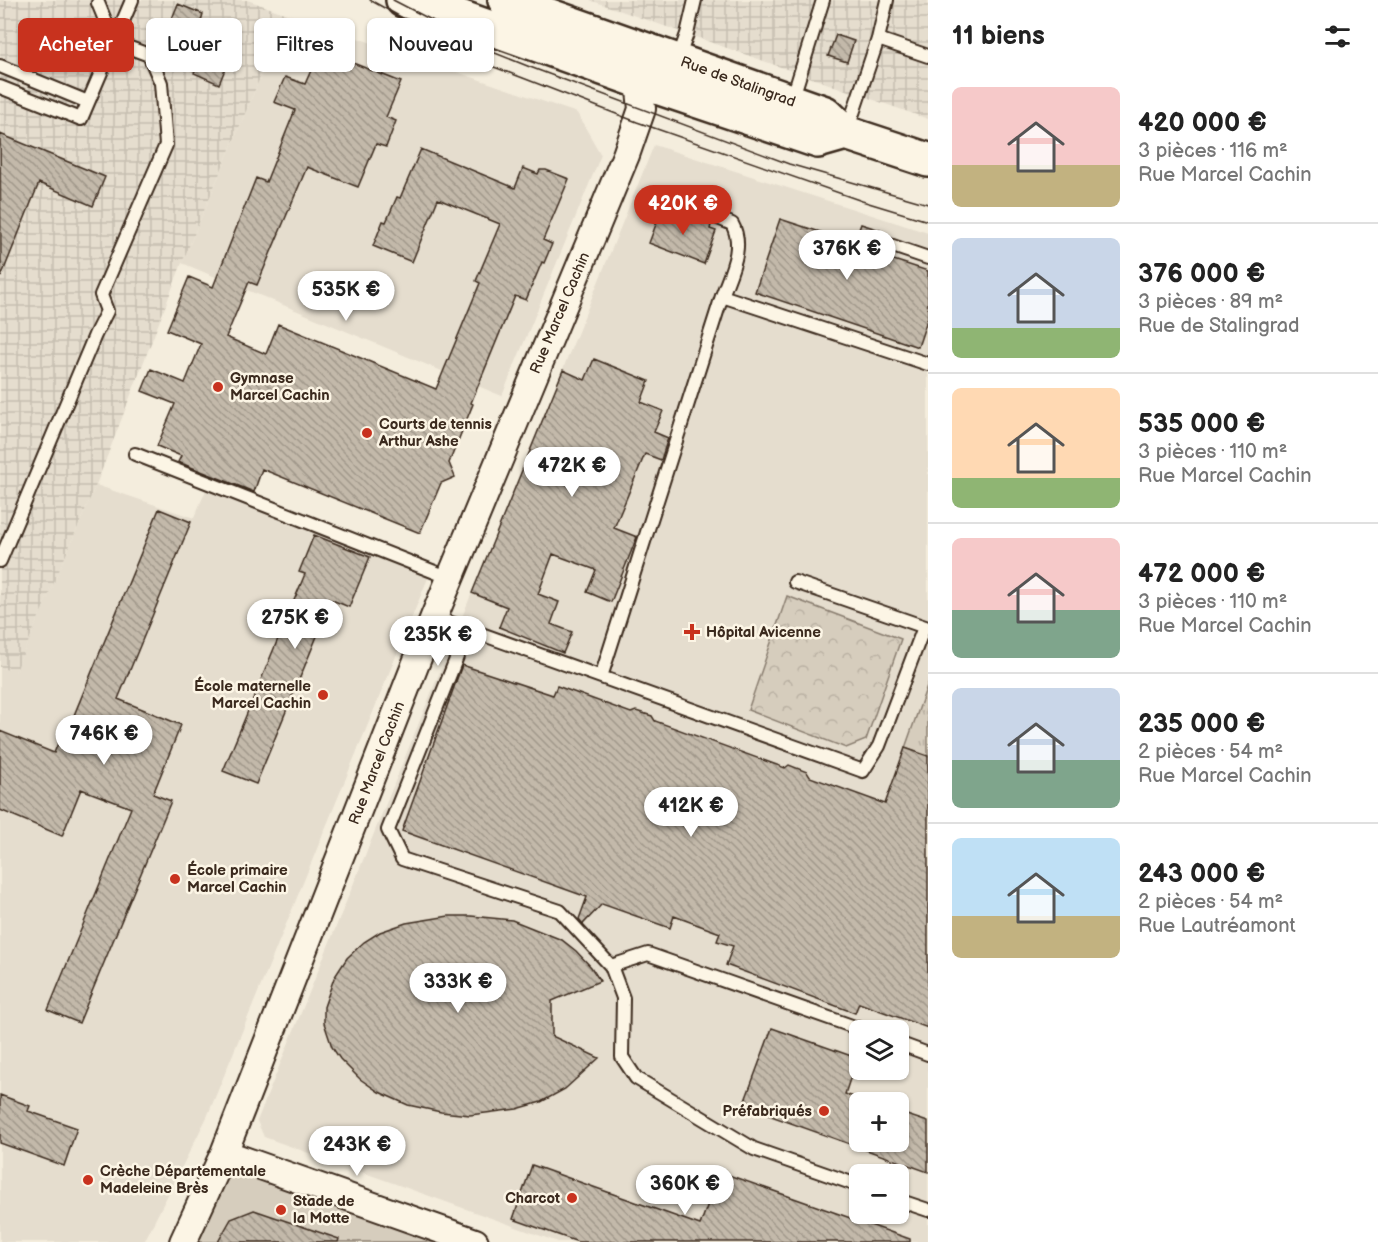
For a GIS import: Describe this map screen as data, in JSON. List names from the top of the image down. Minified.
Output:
{"streets":{"main road":["Rue de Stalingrad"],"street":["Rue Marcel Cachin"]},"crossings":[["Rue de Stalingrad","Rue Marcel Cachin"]],"places":{"other":["Gymnase Marcel Cachin","Courts de tennis Arthur Ashe","École maternelle Marcel Cachin","École primaire Marcel Cachin","Préfabriqués","Crèche Départementale Madeleine Brès","Charcot","Stade de la Motte"],"health":["Hôpital Avicenne"]},"page":{"heading":"11 biens","chip":["Acheter","Louer","Filtres","Nouveau"],"list":[{"name":"420 000 €","note":"3 pièces · 116 m² · Rue Marcel Cachin"},{"name":"376 000 €","note":"3 pièces · 89 m² · Rue de Stalingrad"},{"name":"535 000 €","note":"3 pièces · 110 m² · Rue Marcel Cachin"},{"name":"472 000 €","note":"3 pièces · 110 m² · Rue Marcel Cachin"},{"name":"235 000 €","note":"2 pièces · 54 m² · Rue Marcel Cachin"},{"name":"243 000 €","note":"2 pièces · 54 m² · Rue Lautréamont"}],"price":["420K €","376K €","535K €","472K €","275K €","235K €","746K €","412K €","333K €","243K €","360K €"],"map_buttons":["+","−"]}}
